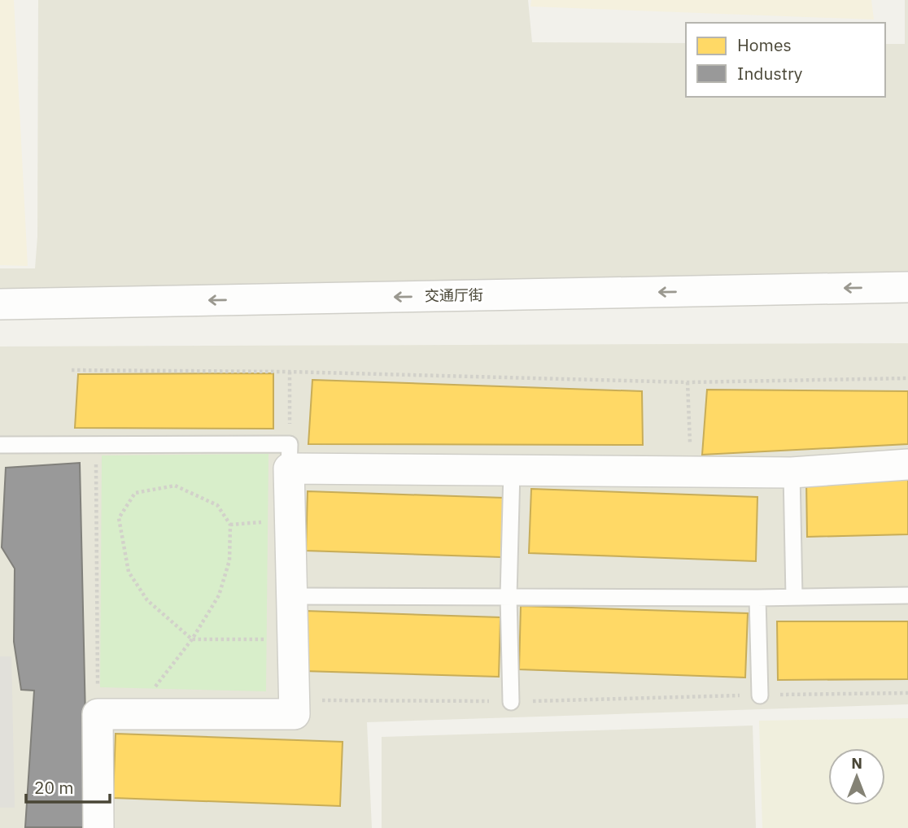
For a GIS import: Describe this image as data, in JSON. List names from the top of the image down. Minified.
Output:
{"streets":{"street":["交通厅街"]},"legend":["Homes","Industry"],"scale_bar":"20 m","north":"top"}
